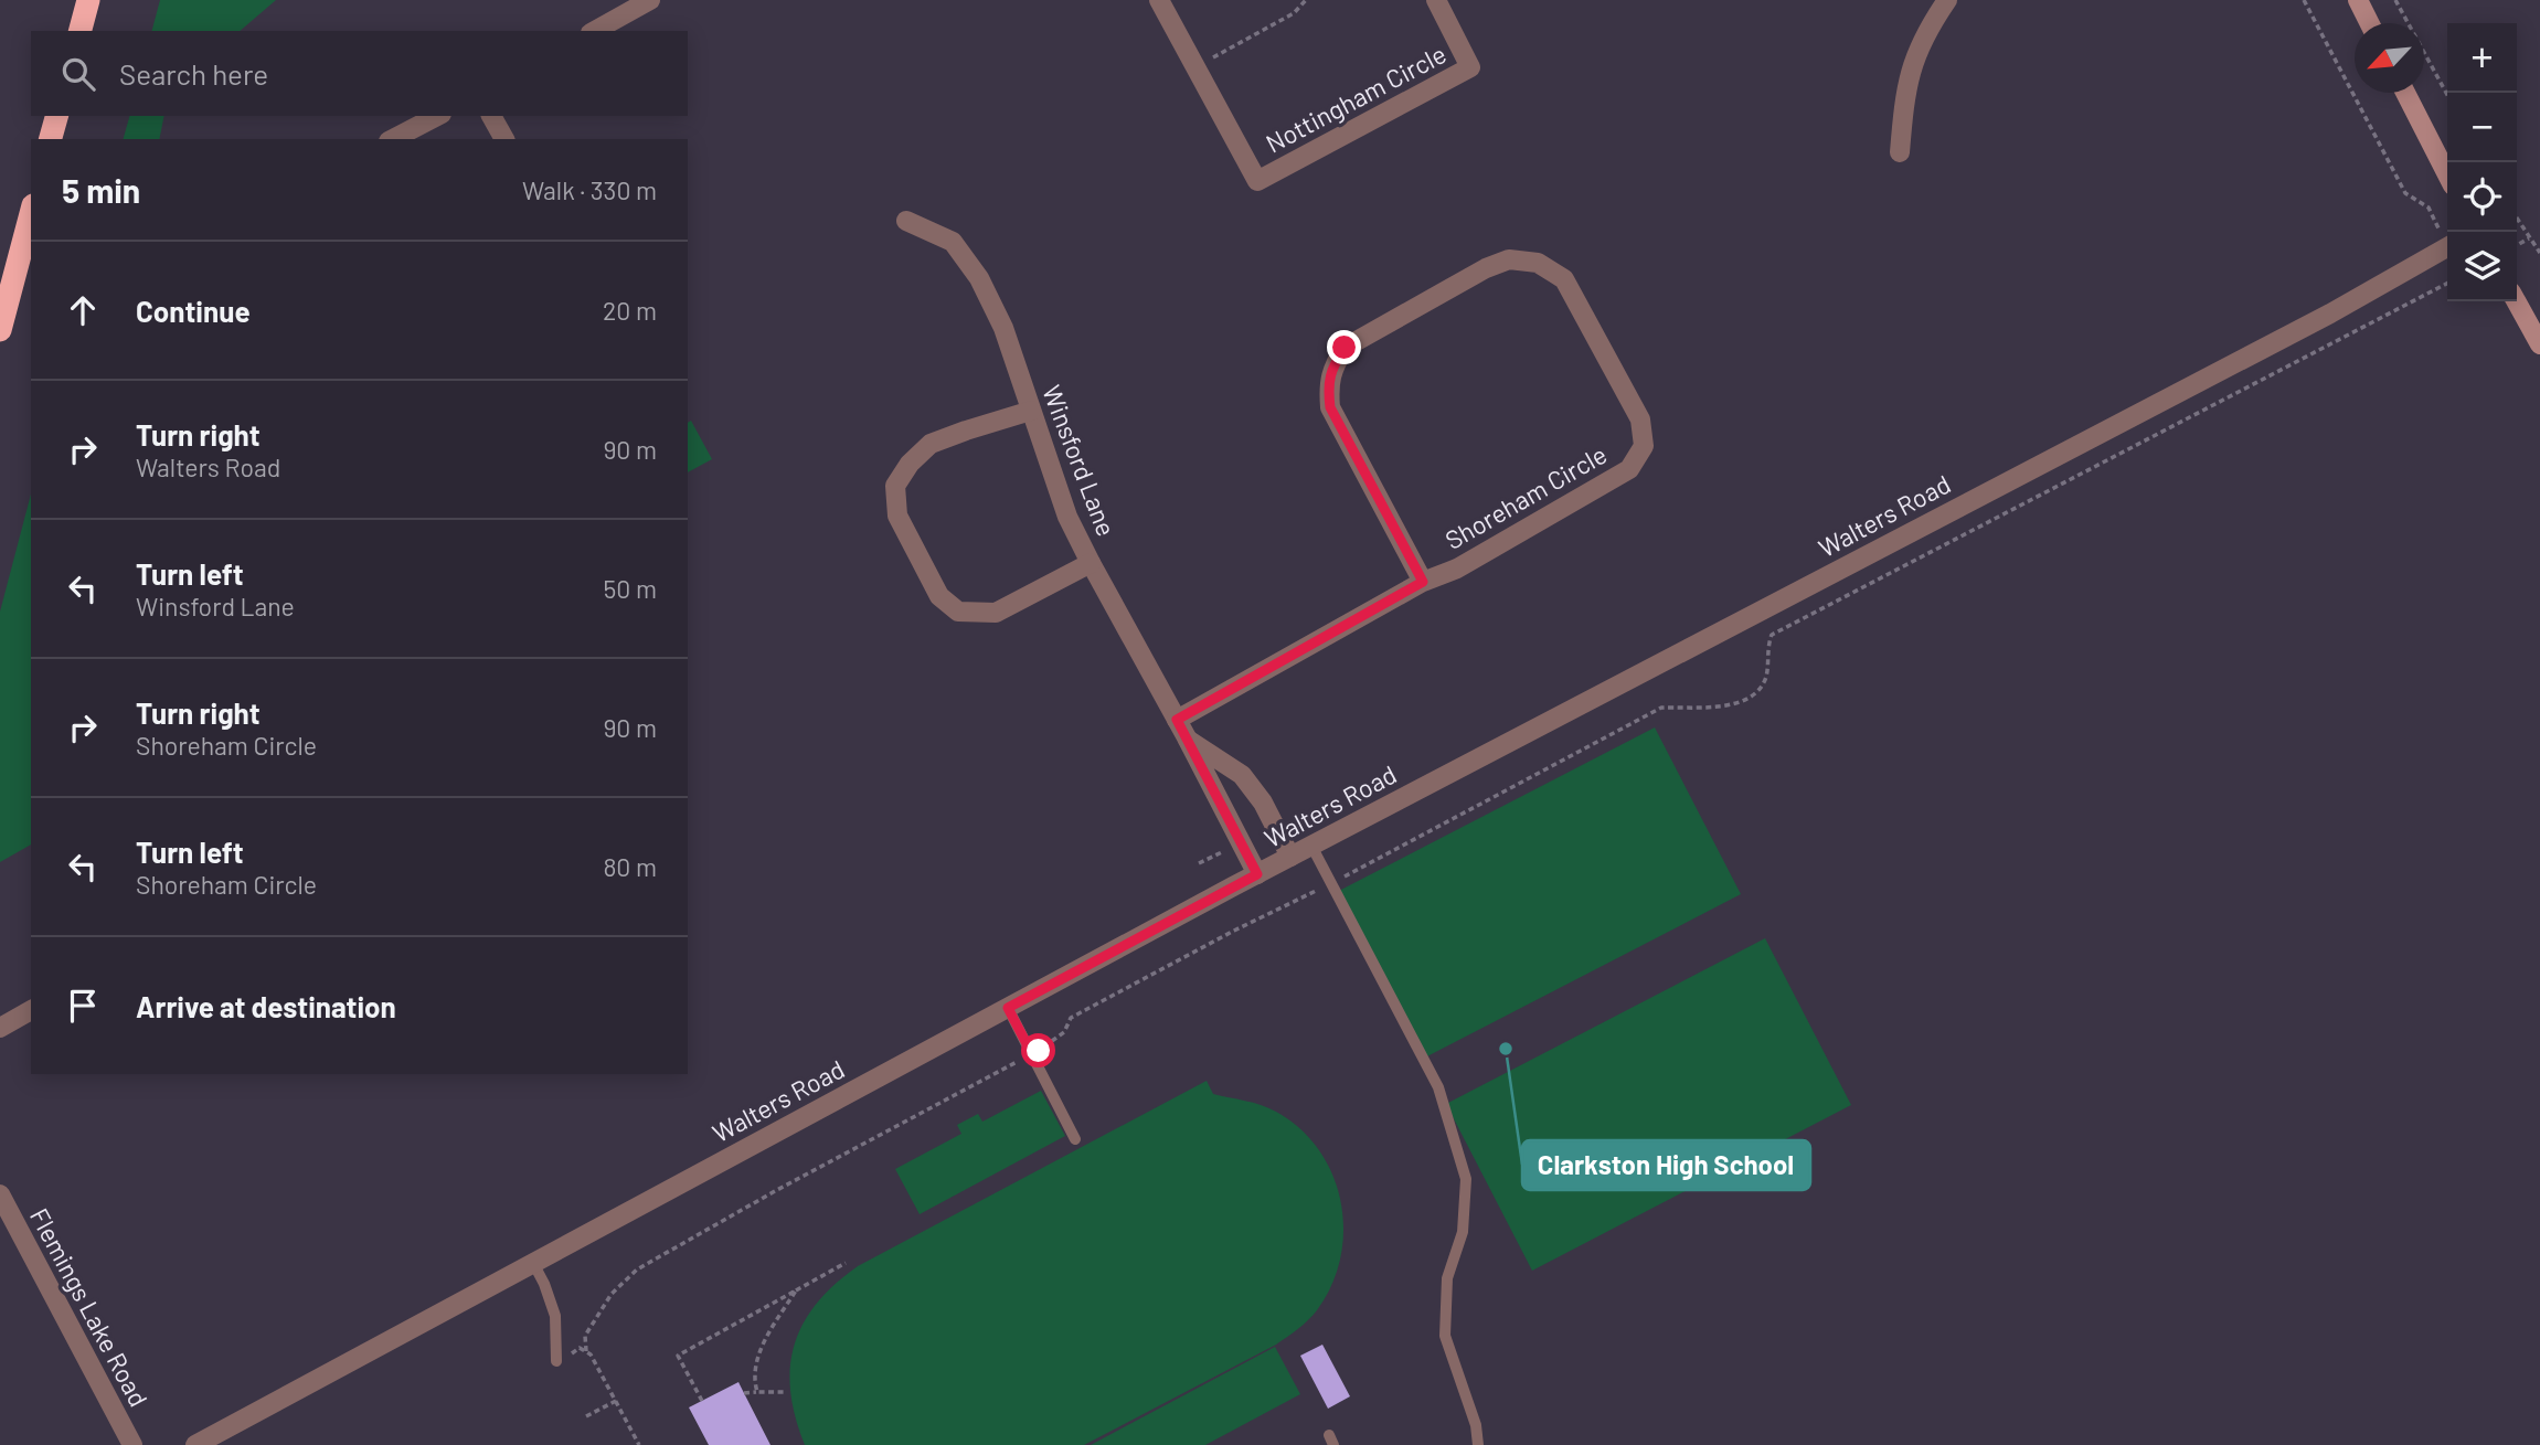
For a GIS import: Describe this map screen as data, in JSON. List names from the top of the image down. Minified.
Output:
{"streets":{"street":["Nottingham Circle","Winsford Lane","Shoreham Circle","Walters Road","Flemings Lake Road"]},"crossings":[["Winsford Lane","Shoreham Circle"],["Winsford Lane","Walters Road"]],"places":["Clarkston High School"],"north":"bottom left","page":{"map_buttons":["+","−"],"search":"Search here","heading":["5 min","Walk · 330 m"],"list":[["Continue","20 m"],["Turn right","Walters Road","90 m"],["Turn left","Winsford Lane","50 m"],["Turn right","Shoreham Circle","90 m"],["Turn left","Shoreham Circle","80 m"],"Arrive at destination"]}}
